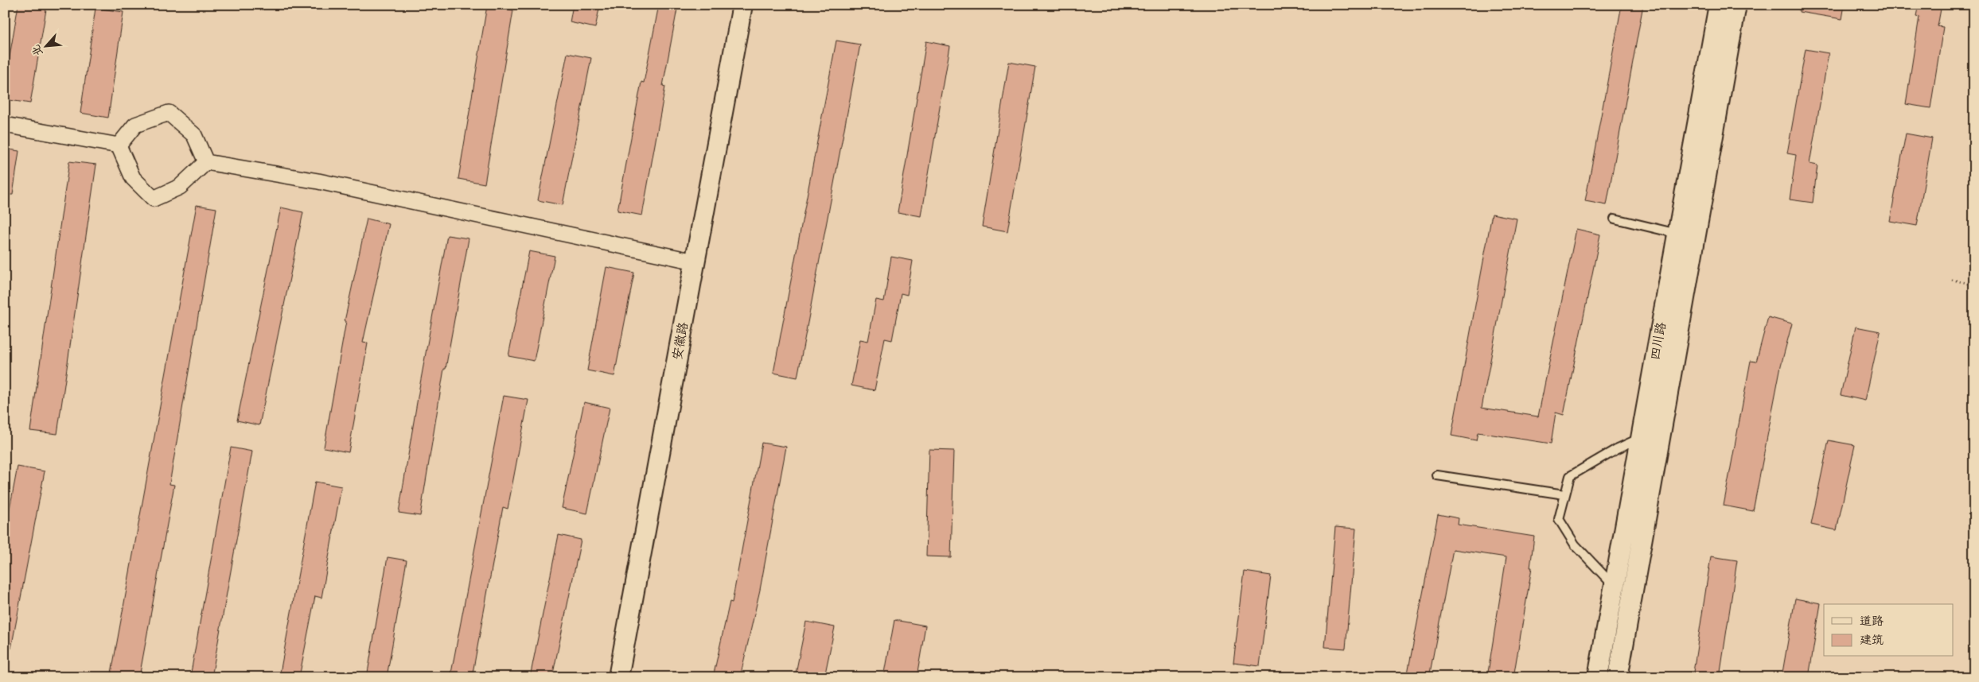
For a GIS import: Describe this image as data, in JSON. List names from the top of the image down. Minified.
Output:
{"streets":{"street":["安徽路","四川路"]},"legend":["道路","建筑"],"north":"bottom left"}
